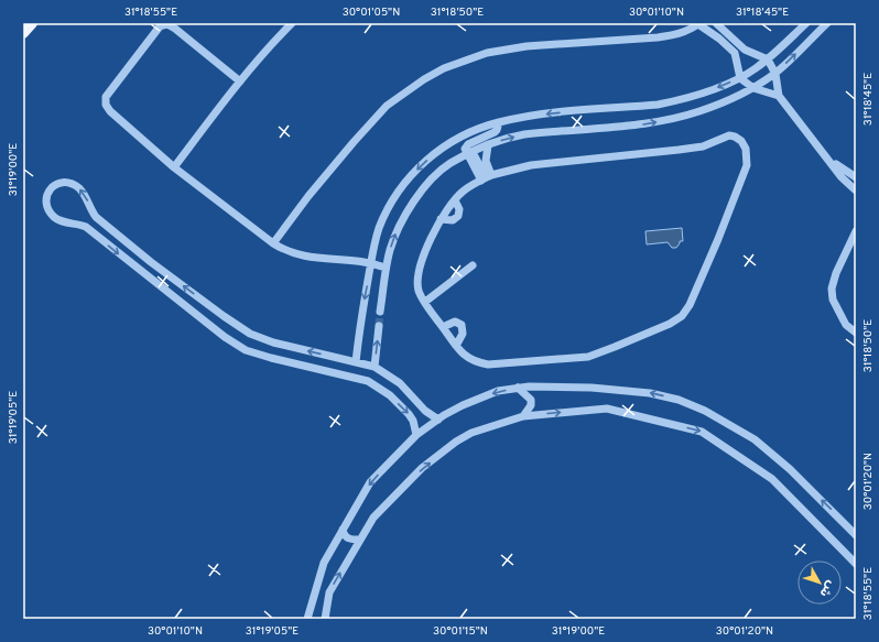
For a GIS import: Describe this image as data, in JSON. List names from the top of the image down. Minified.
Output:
{"north":"bottom right","coordinates":["31°18'55\"E","30°01'05\"N","31°18'50\"E","30°01'10\"N","31°18'45\"E","31°19'00\"E","31°19'05\"E","30°01'20\"N","30°01'15\"N"]}
